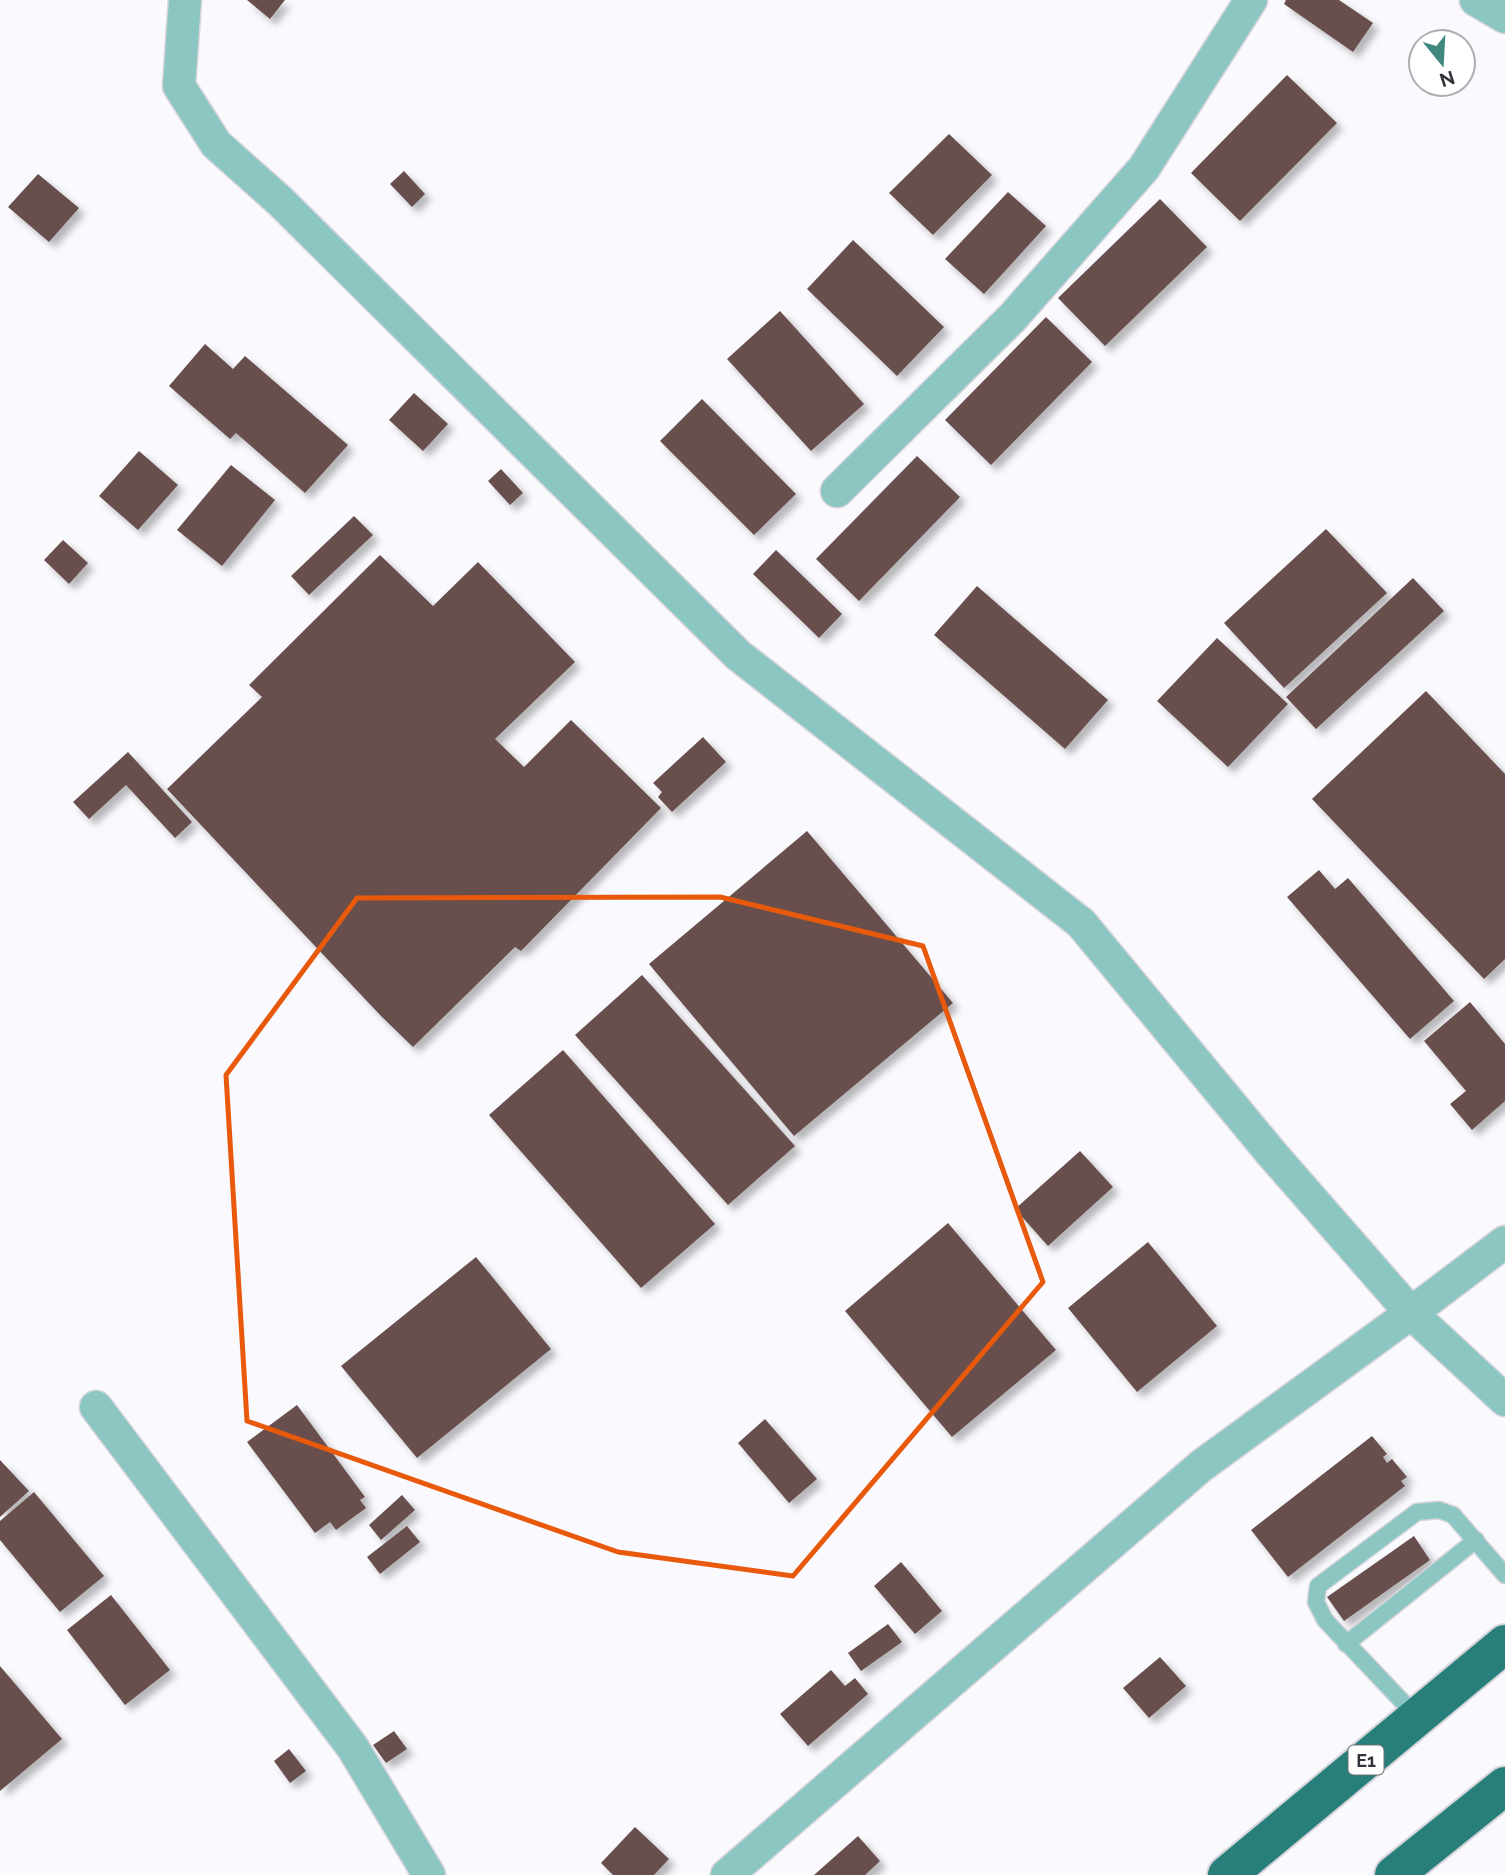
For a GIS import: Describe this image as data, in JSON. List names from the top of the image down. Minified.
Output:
{"streets":{"highway":["E1"]},"north":"bottom"}
